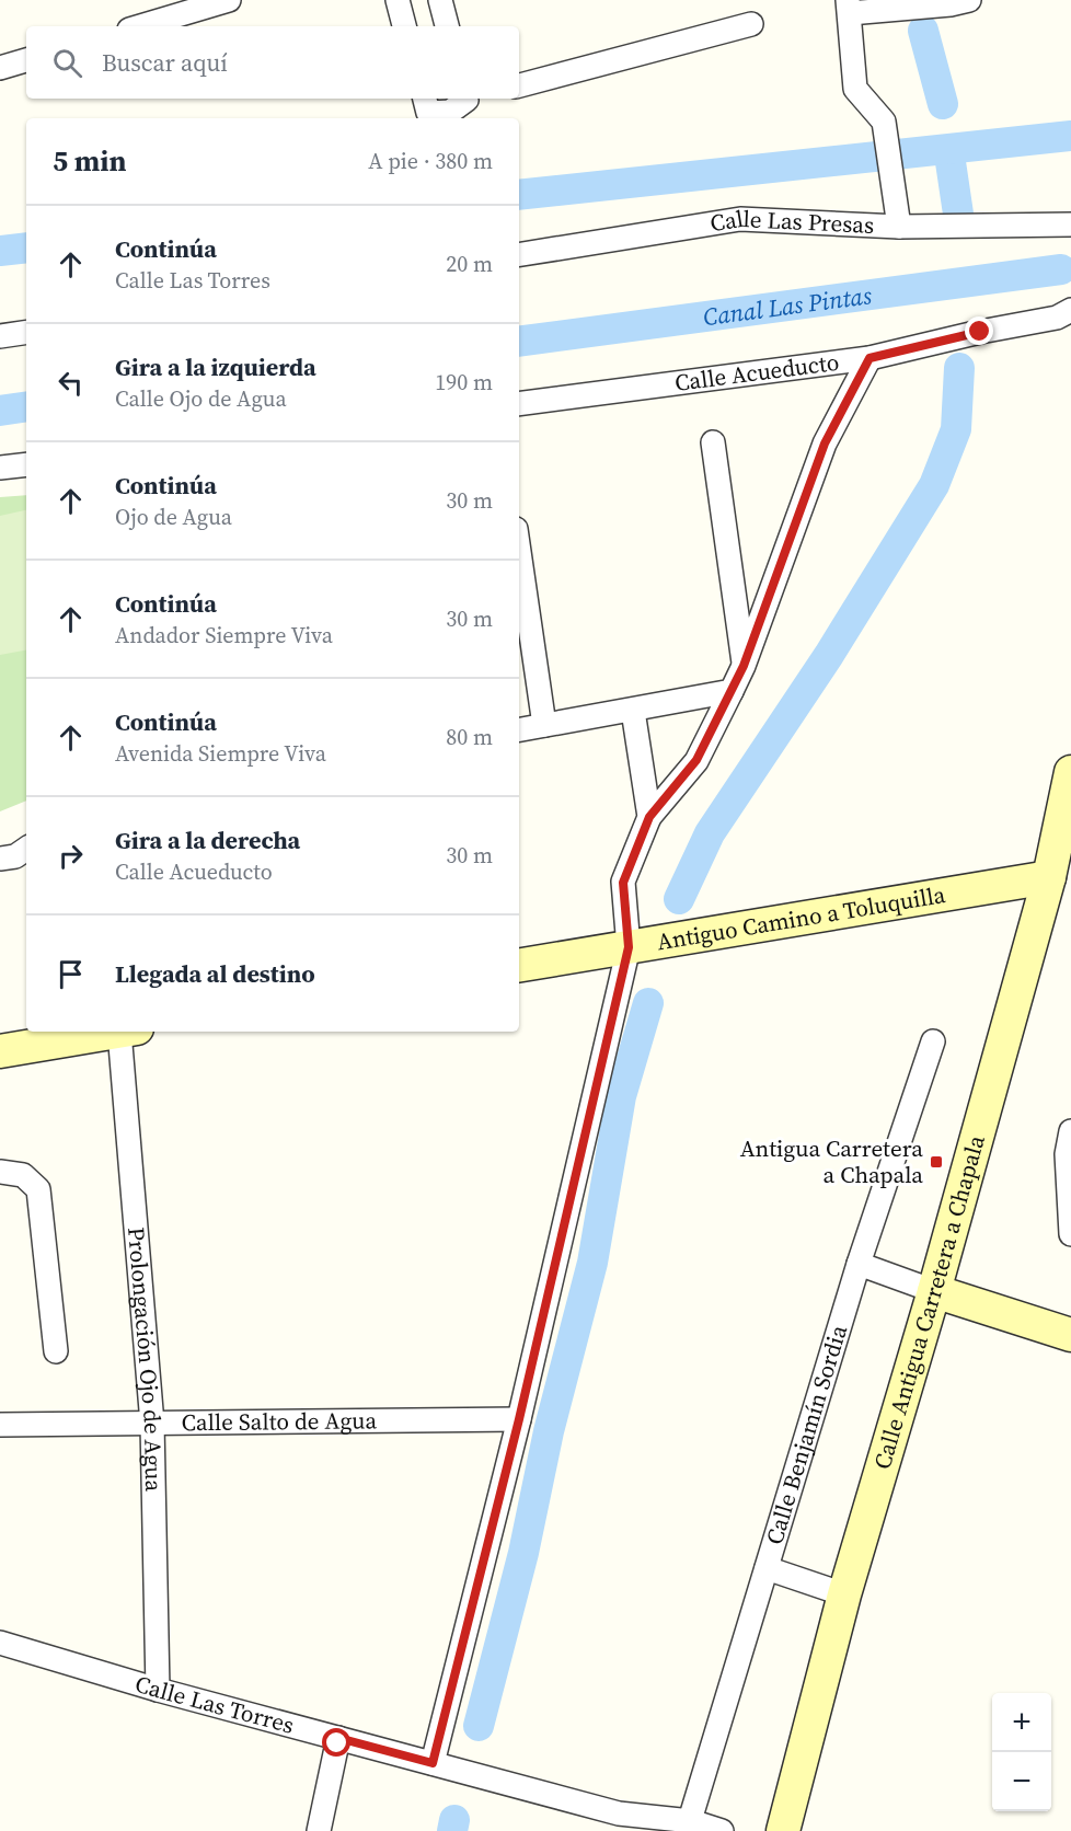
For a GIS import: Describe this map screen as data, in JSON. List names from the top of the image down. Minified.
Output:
{"streets":{"main road":["Antiguo Camino a Toluquilla","Calle Antigua Carretera a Chapala"],"street":["Calle Las Presas","Calle Acueducto","Prolongación Ojo de Agua","Calle Salto de Agua","Calle Benjamín Sordia","Calle Las Torres"]},"crossings":[["Antiguo Camino a Toluquilla","Calle Antigua Carretera a Chapala"],["Prolongación Ojo de Agua","Calle Salto de Agua"],["Prolongación Ojo de Agua","Calle Las Torres"],["Calle Benjamín Sordia","Calle Las Torres"]],"water":["Canal Las Pintas"],"places":{"transit":["Antigua Carretera a Chapala"]},"page":{"search":"Buscar aquí","heading":["5 min","A pie · 380 m"],"list":[["Continúa","Calle Las Torres","20 m"],["Gira a la izquierda","Calle Ojo de Agua","190 m"],["Continúa","Ojo de Agua","30 m"],["Continúa","Andador Siempre Viva","30 m"],["Continúa","Avenida Siempre Viva","80 m"],["Gira a la derecha","Calle Acueducto","30 m"],"Llegada al destino"],"map_buttons":["+","−"]}}
